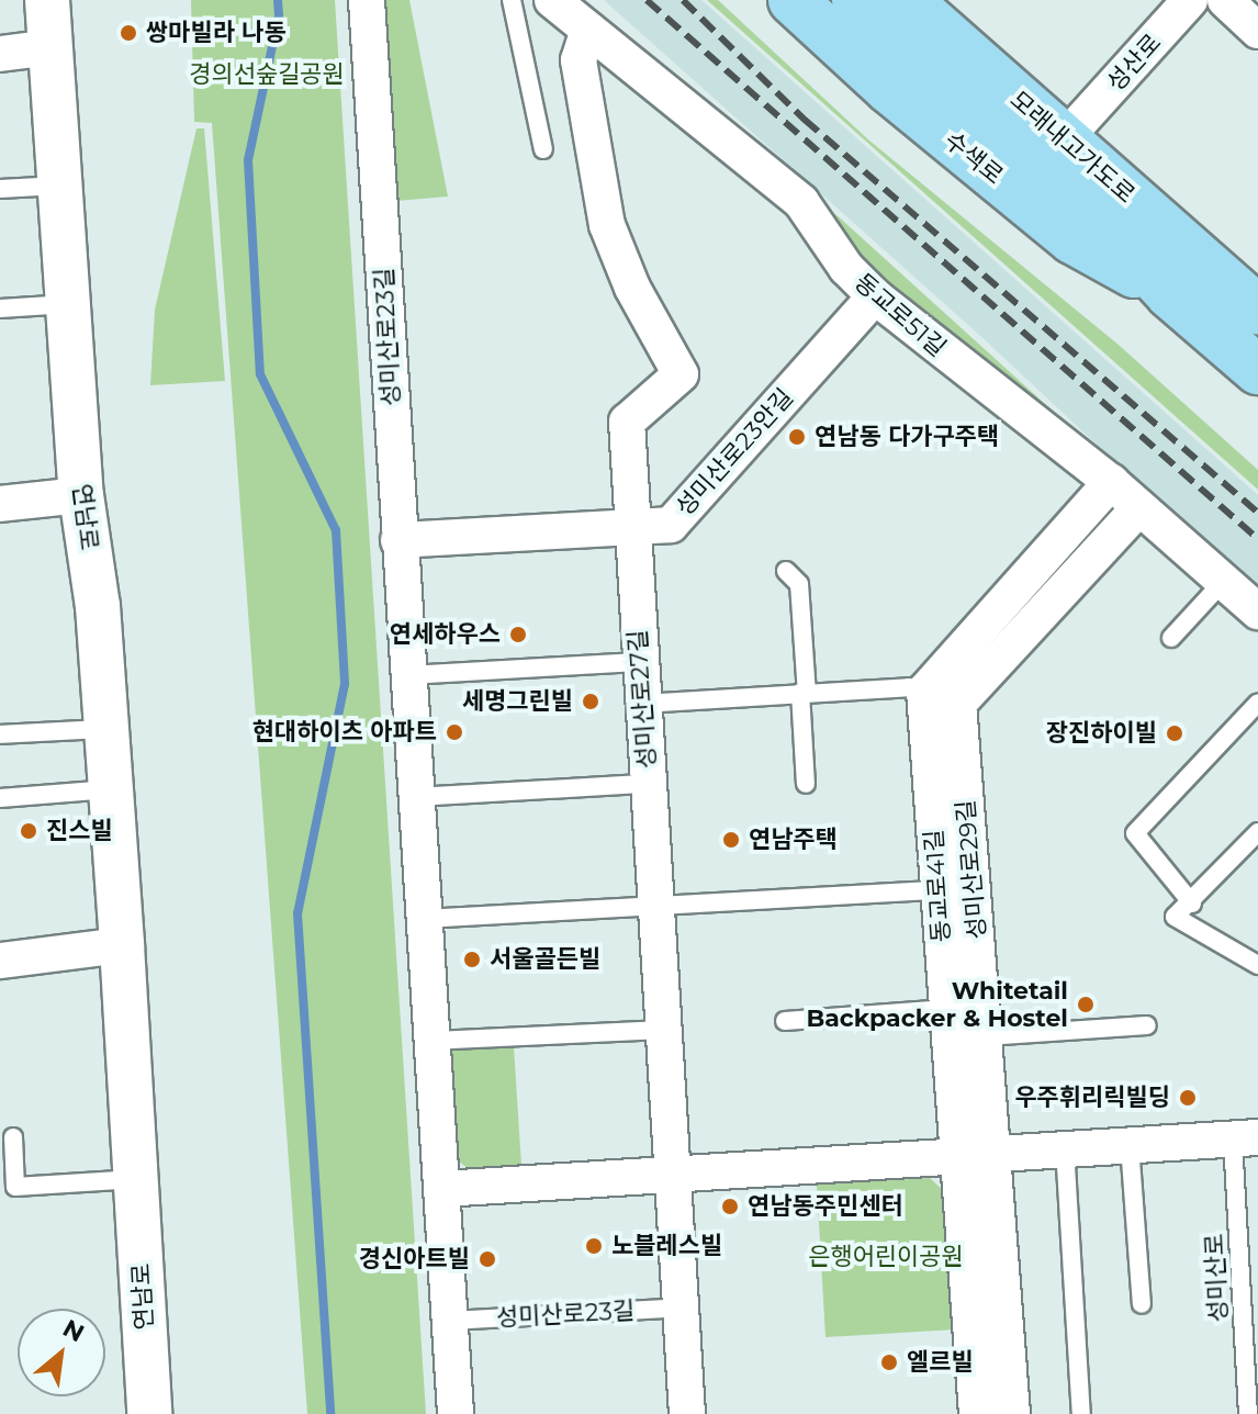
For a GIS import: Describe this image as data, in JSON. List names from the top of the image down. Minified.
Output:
{"streets":{"main road":["모래내고가도로","수색로"],"street":["성산로","동교로51길","성미산로23길","성미산로23안길","연남로","성미산로27길","성미산로29길","동교로41길"],"lane":["성미산로"]},"crossings":[["모래내고가도로","수색로"],["동교로51길","성미산로23안길"],["동교로51길","성미산로27길"],["성미산로23길","성미산로23안길"],["성미산로23길","성미산로27길"],["성미산로23안길","성미산로27길"],["성미산로27길","성미산로29길"],["성미산로29길","동교로41길"]],"parks":["경의선숲길공원","은행어린이공원"],"places":["쌍마빌라 나동","연남동 다가구주택","연세하우스","세명그린빌","현대하이츠 아파트","장진하이빌","진스빌","연남주택","서울골든빌","Whitetail Backpacker & Hostel","우주휘리릭빌딩","연남동주민센터","노블레스빌","경신아트빌","엘르빌"],"north":"top right"}
